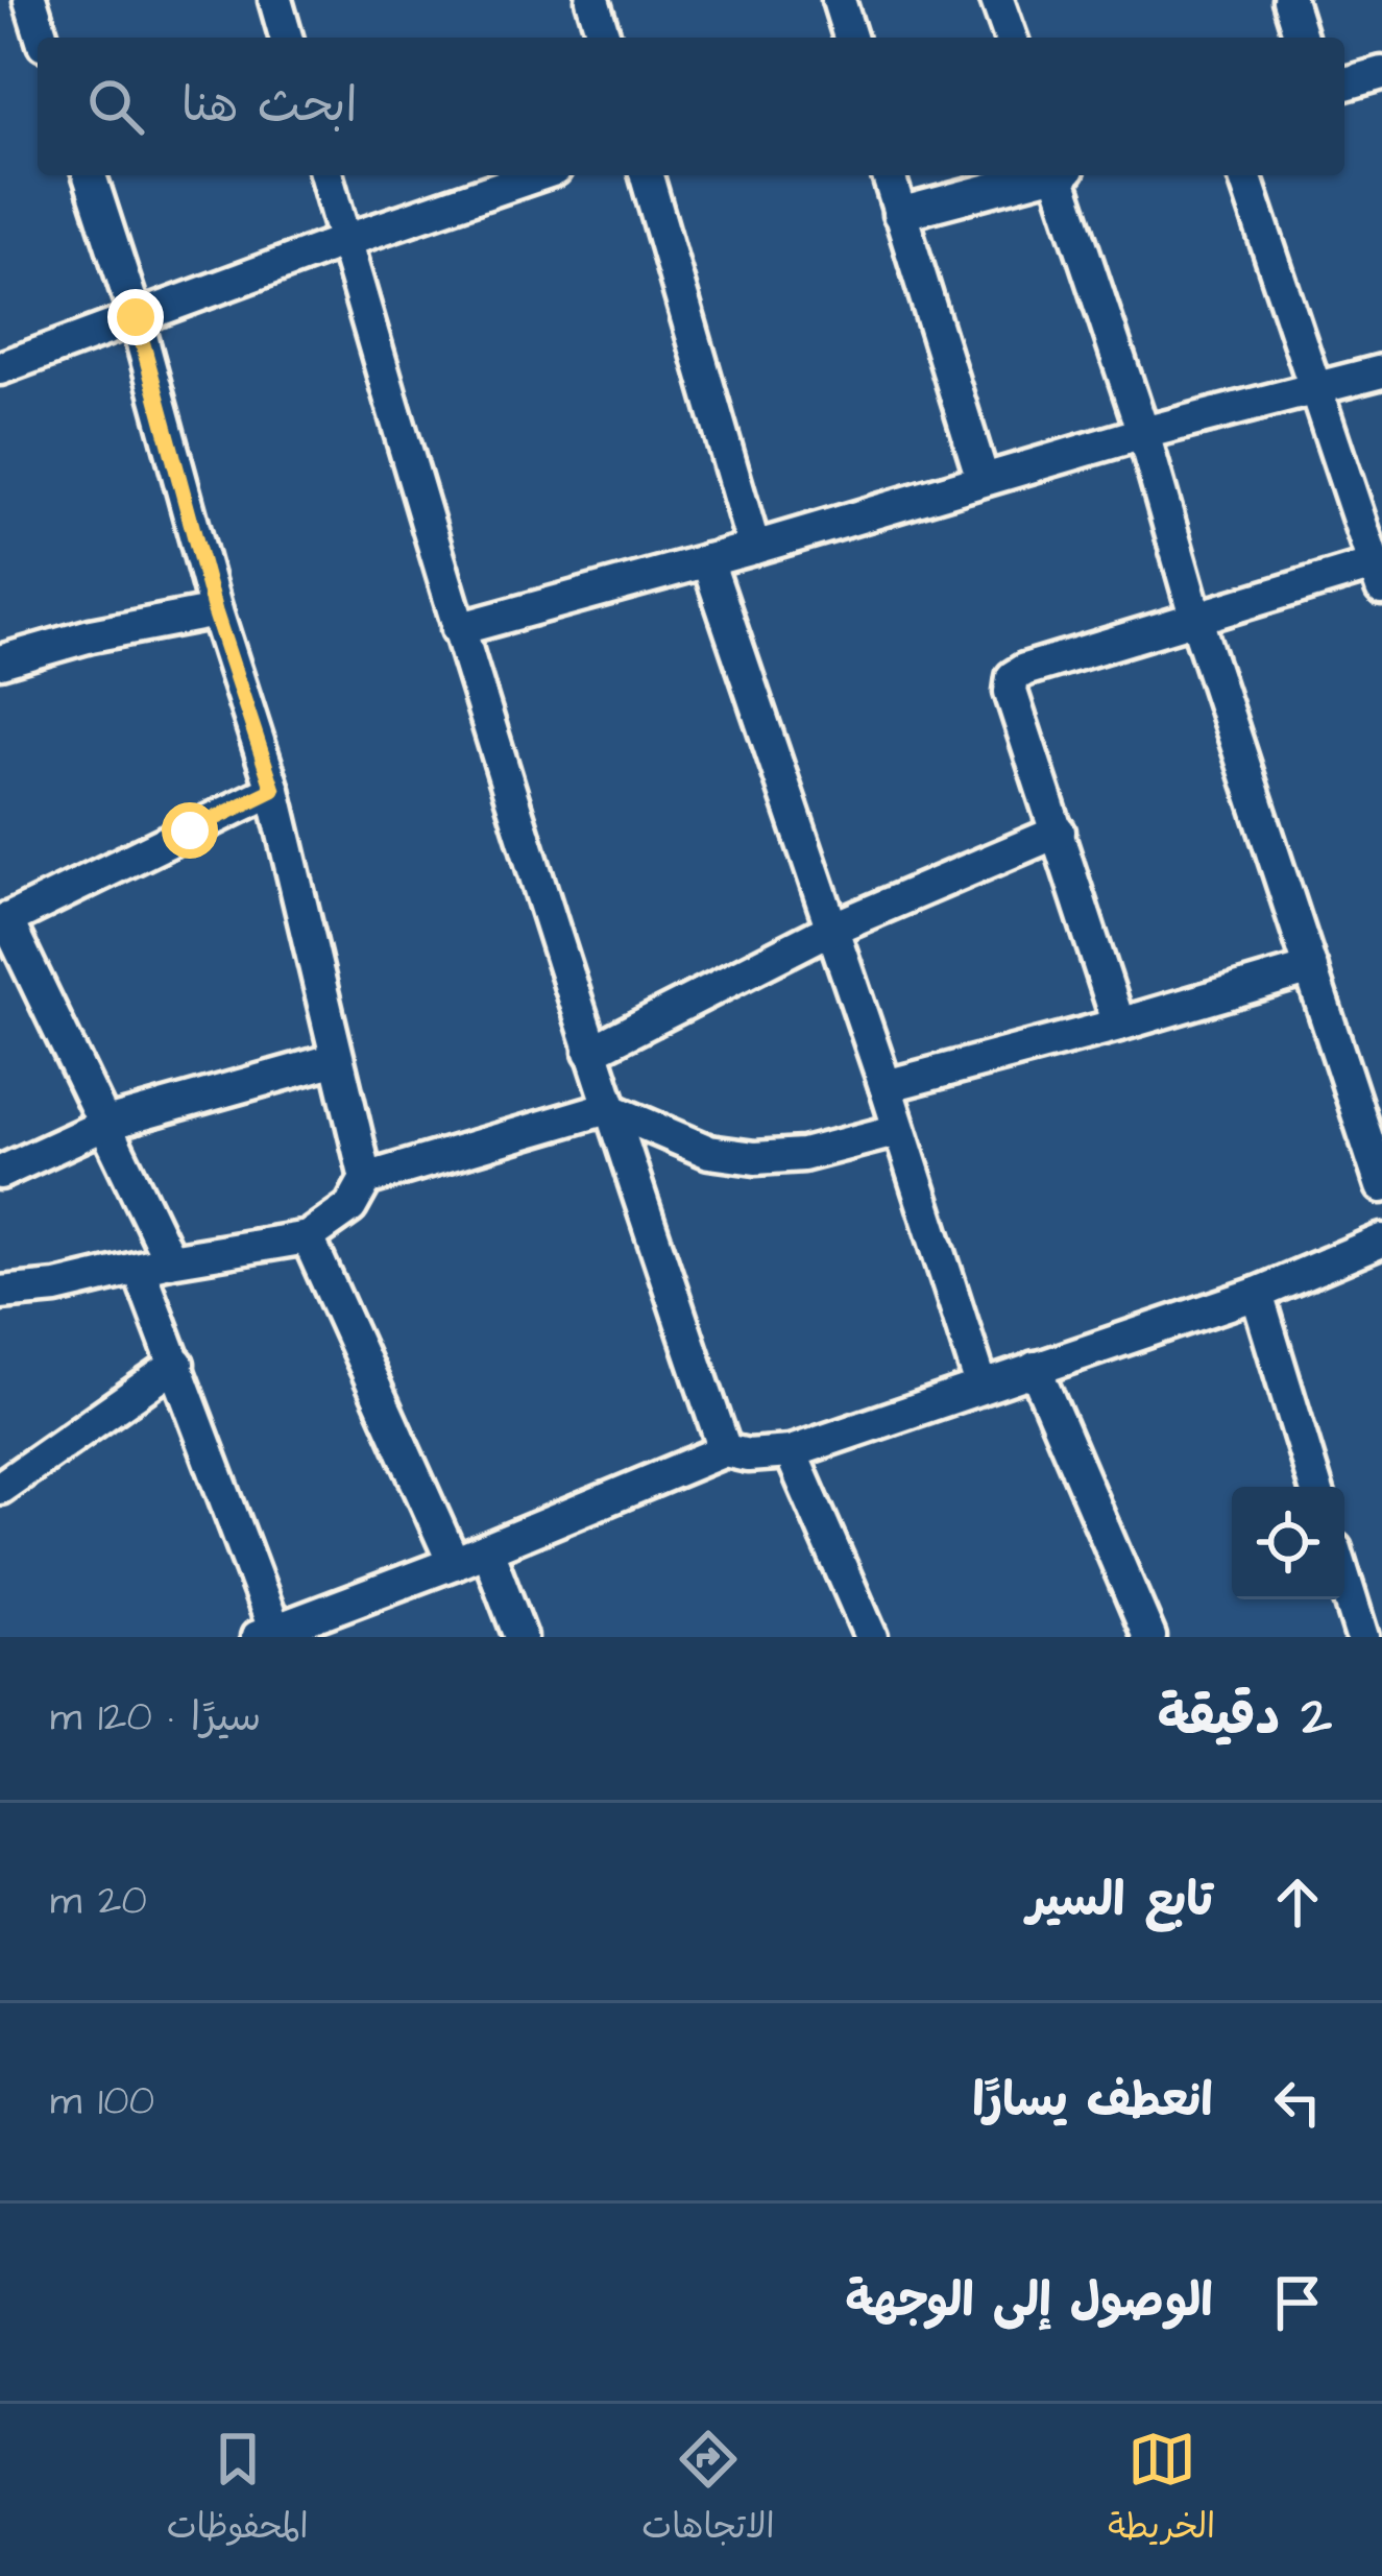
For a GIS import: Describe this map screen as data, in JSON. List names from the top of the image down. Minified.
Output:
{"page":{"search":"ابحث هنا","heading":["2 دقيقة","سيرًا · 120 m"],"list":[["تابع السير","20 m"],["انعطف يسارًا","100 m"],"الوصول إلى الوجهة"],"nav":["الخريطة","الاتجاهات","المحفوظات"]}}
